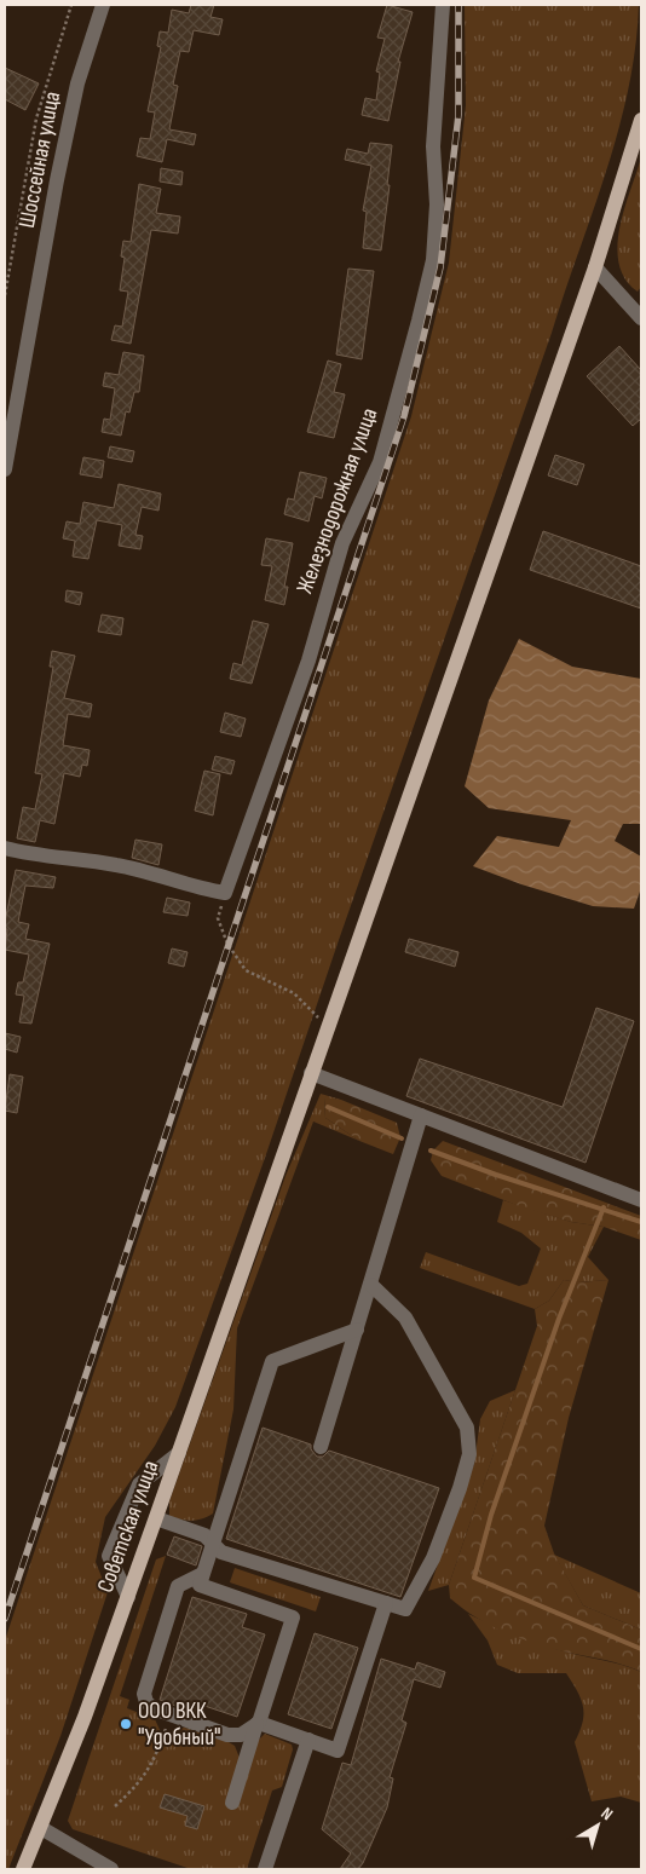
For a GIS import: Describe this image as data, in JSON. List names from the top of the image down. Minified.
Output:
{"streets":{"main road":["Советская улица"],"street":["Шоссейная улица","Железнодорожная улица"]},"places":["ООО ВКК \"Удобный\""],"north":"top right"}
